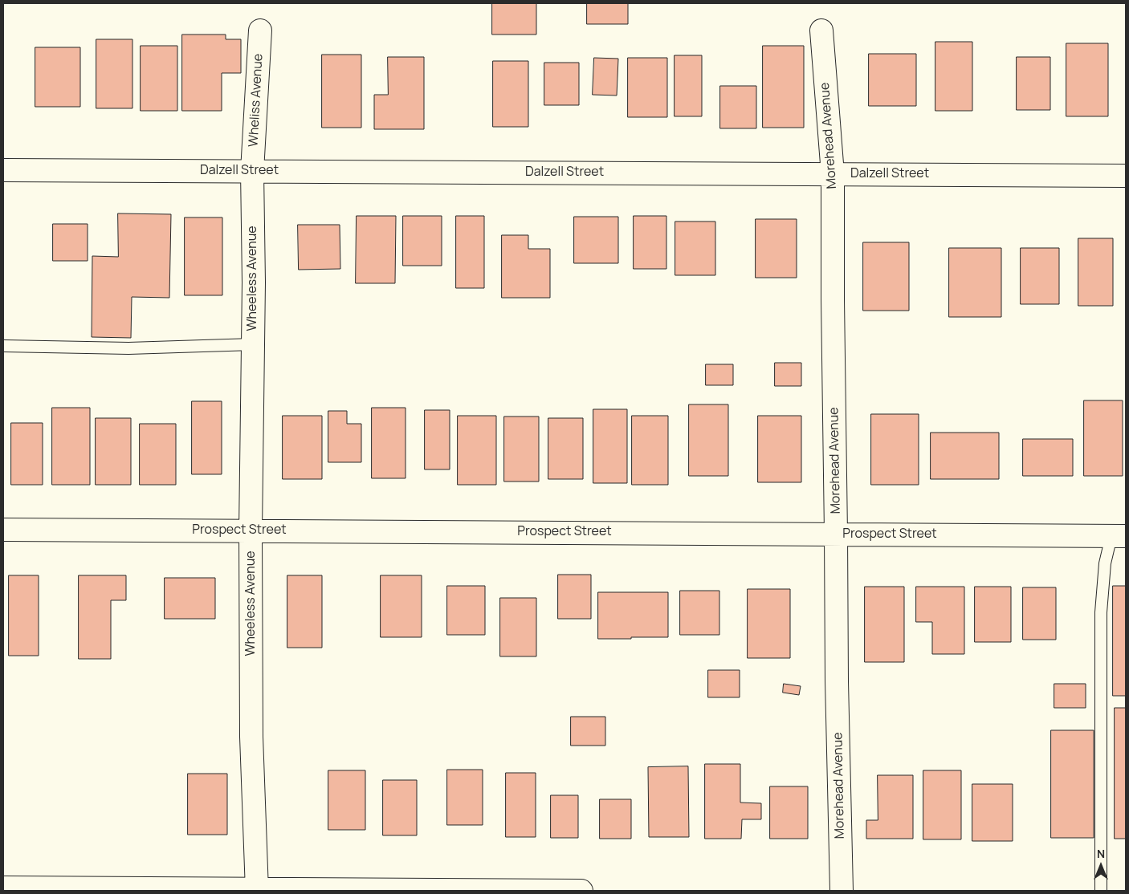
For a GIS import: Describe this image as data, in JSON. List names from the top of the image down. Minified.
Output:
{"streets":{"street":["Wheliss Avenue","Morehead Avenue","Dalzell Street","Wheeless Avenue","Prospect Street"]},"crossings":[["Wheliss Avenue","Dalzell Street"],["Wheliss Avenue","Wheeless Avenue"],["Morehead Avenue","Dalzell Street"],["Morehead Avenue","Prospect Street"],["Dalzell Street","Wheeless Avenue"],["Wheeless Avenue","Prospect Street"]],"north":"top"}
